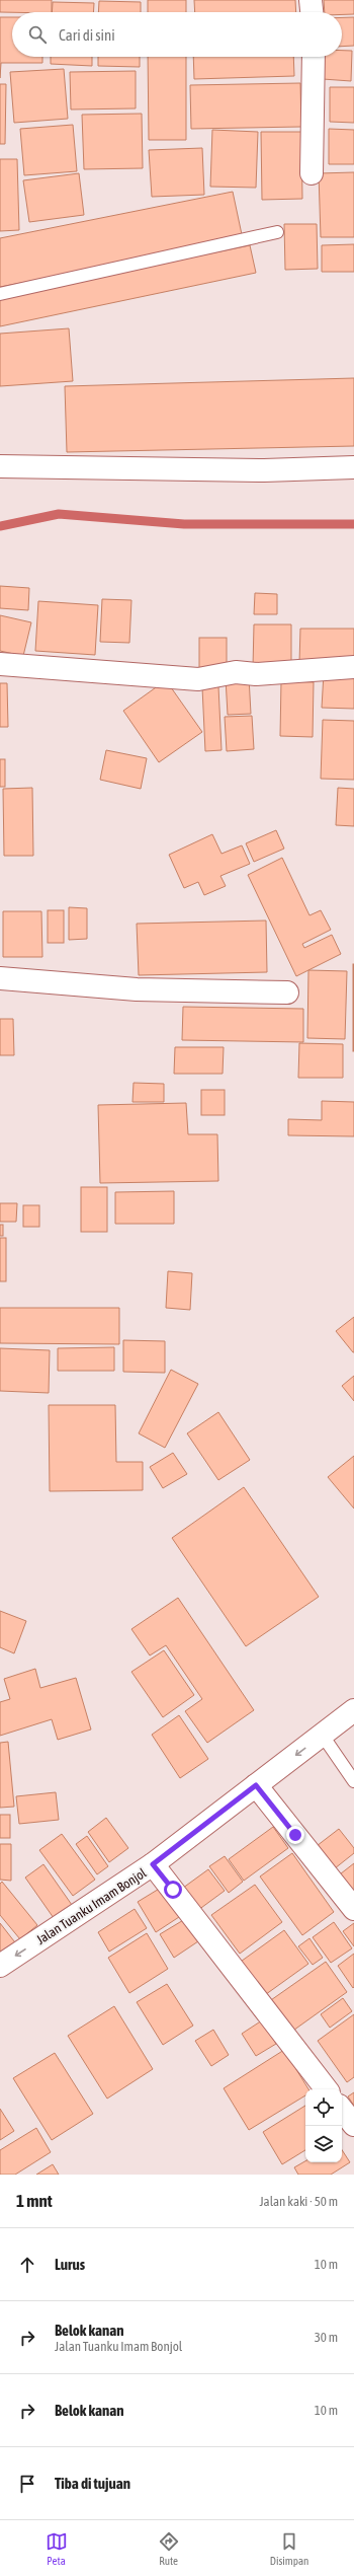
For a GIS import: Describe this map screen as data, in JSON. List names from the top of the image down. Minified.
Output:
{"streets":{"street":["Jalan Tuanku Imam Bonjol"]},"one_way":["Jalan Tuanku Imam Bonjol"],"page":{"search":"Cari di sini","heading":["1 mnt","Jalan kaki · 50 m"],"list":[["Lurus","10 m"],["Belok kanan","Jalan Tuanku Imam Bonjol","30 m"],["Belok kanan","10 m"],"Tiba di tujuan"],"nav":["Peta","Rute","Disimpan"]}}
